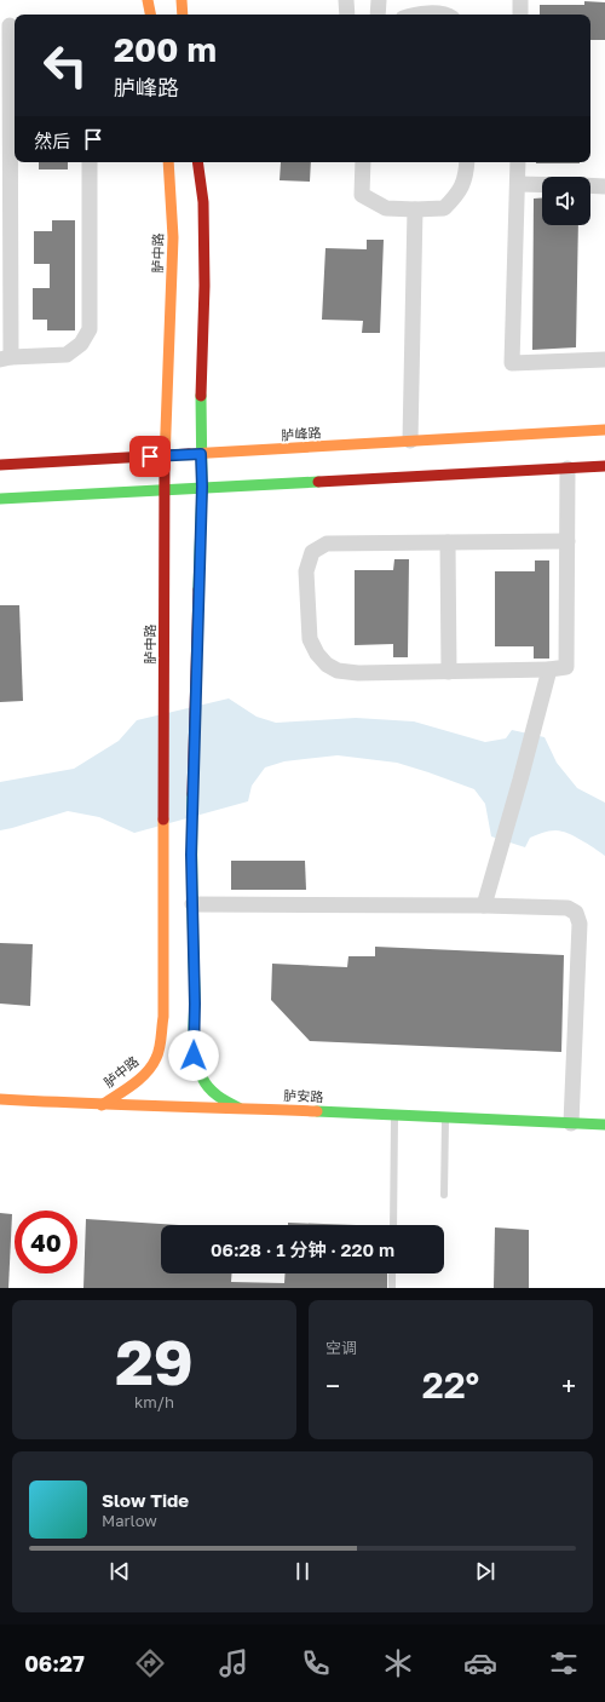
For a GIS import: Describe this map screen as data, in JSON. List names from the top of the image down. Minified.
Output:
{"streets":{"street":["胪中路","胪峰路","胪安路"]},"crossings":[["胪中路","胪峰路"],["胪中路","胪安路"]],"page":{"turn":["200 m","胪峰路"],"then":"然后","limit":"40","trip":"06:28 · 1 分钟 · 220 m","tile":[["29","km/h"],"空调"],"heat":["−","22°","+"],"song":["Slow Tide","Marlow"],"tabs":"06:27"}}
